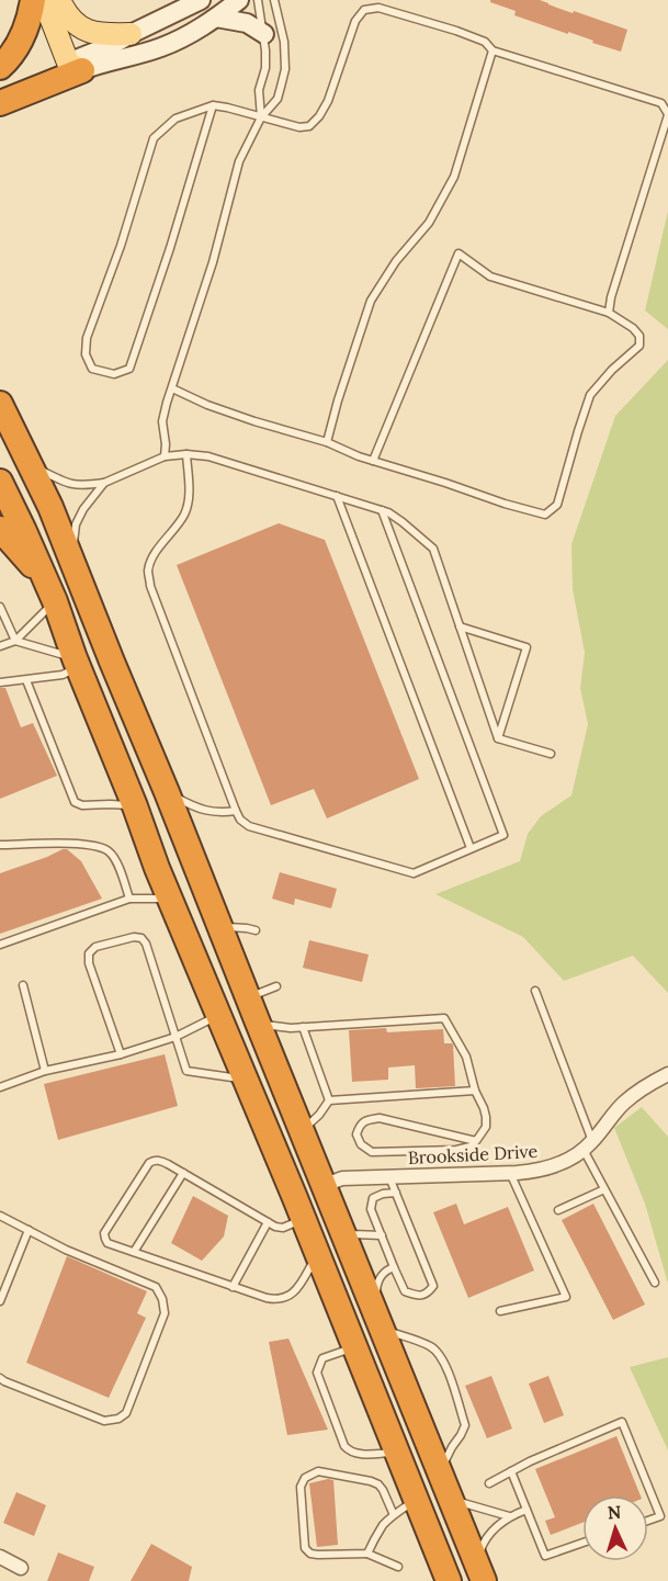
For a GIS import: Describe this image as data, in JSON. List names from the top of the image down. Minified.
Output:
{"streets":{"street":["Brookside Drive"]},"north":"top"}
